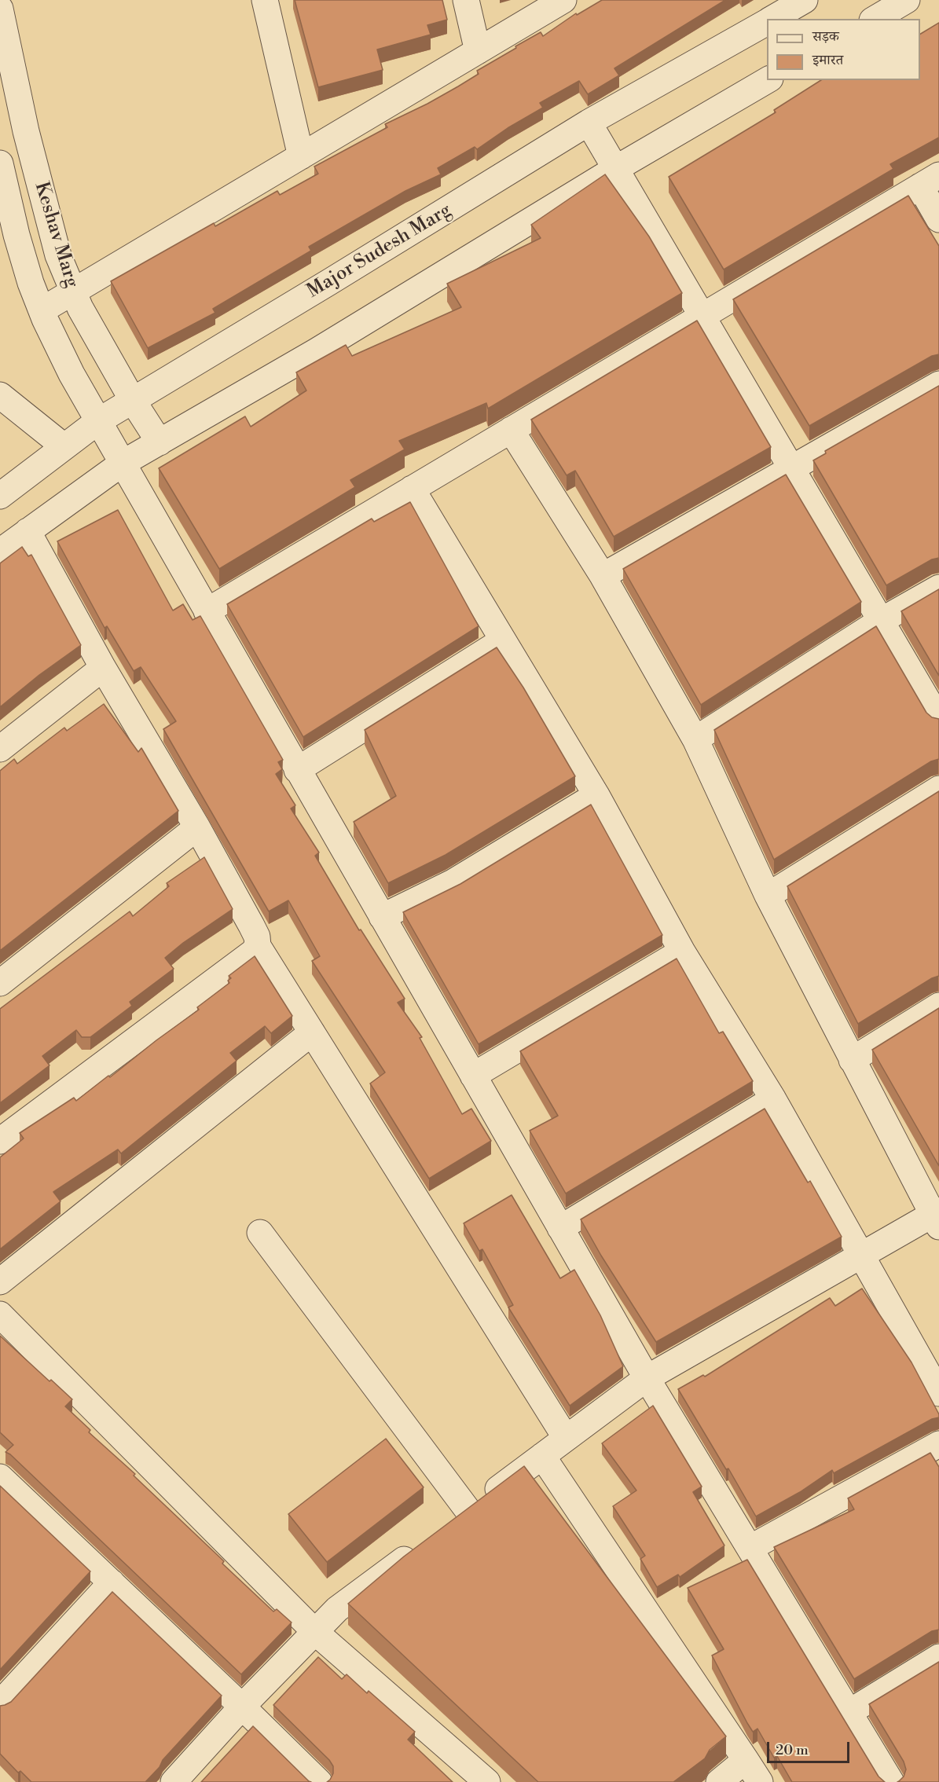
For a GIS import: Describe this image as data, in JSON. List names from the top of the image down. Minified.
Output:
{"streets":{"street":["Keshav Marg","Major Sudesh Marg"]},"crossings":[["Keshav Marg","Major Sudesh Marg"]],"legend":["सड़क","इमारत"],"scale_bar":"20 m"}
